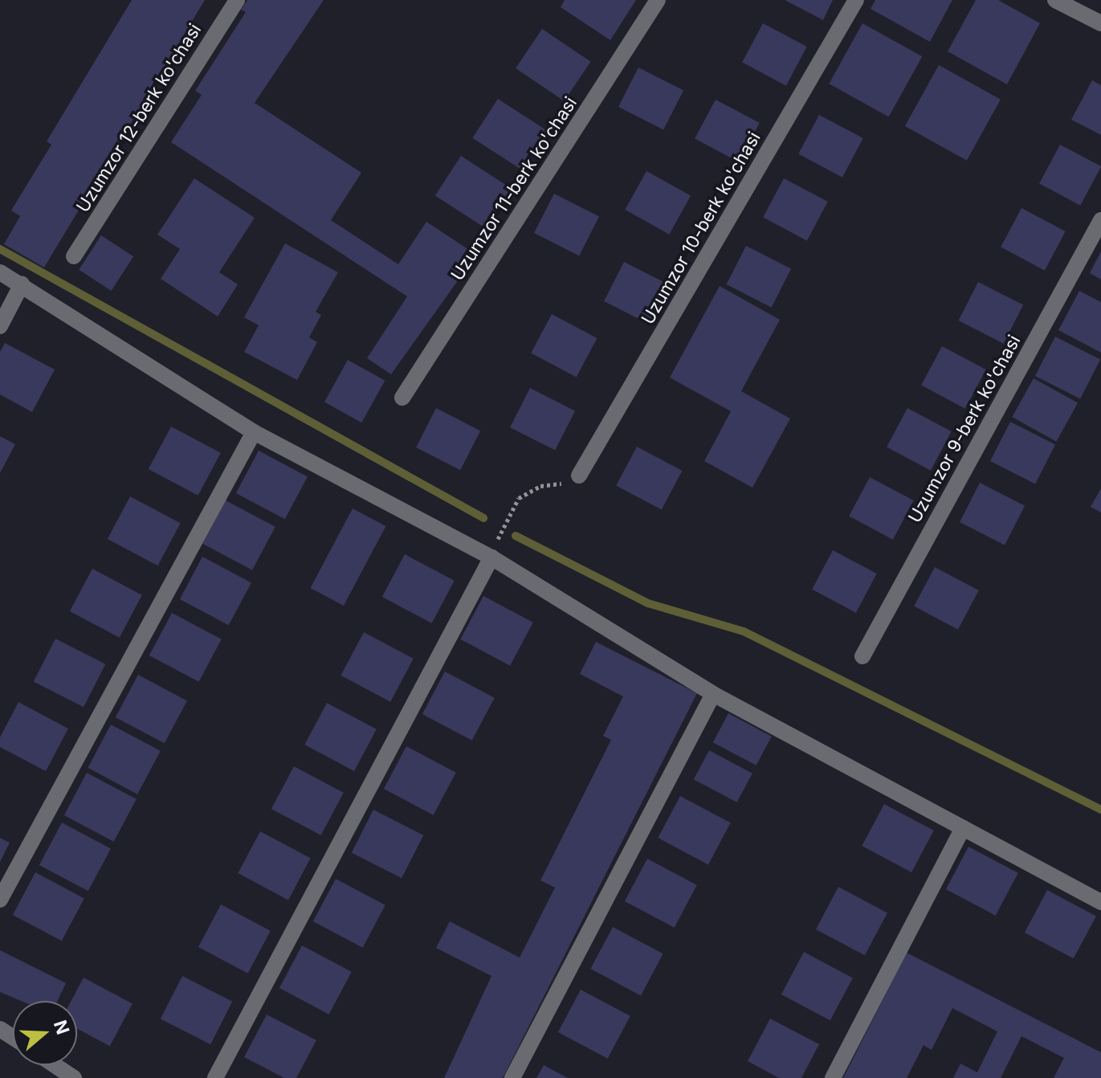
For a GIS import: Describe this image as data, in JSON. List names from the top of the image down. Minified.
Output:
{"streets":{"street":["Uzumzor 12-berk ko'chasi","Uzumzor 11-berk ko'chasi","Uzumzor 10-berk ko'chasi","Uzumzor 9-berk ko'chasi"]},"north":"right"}
